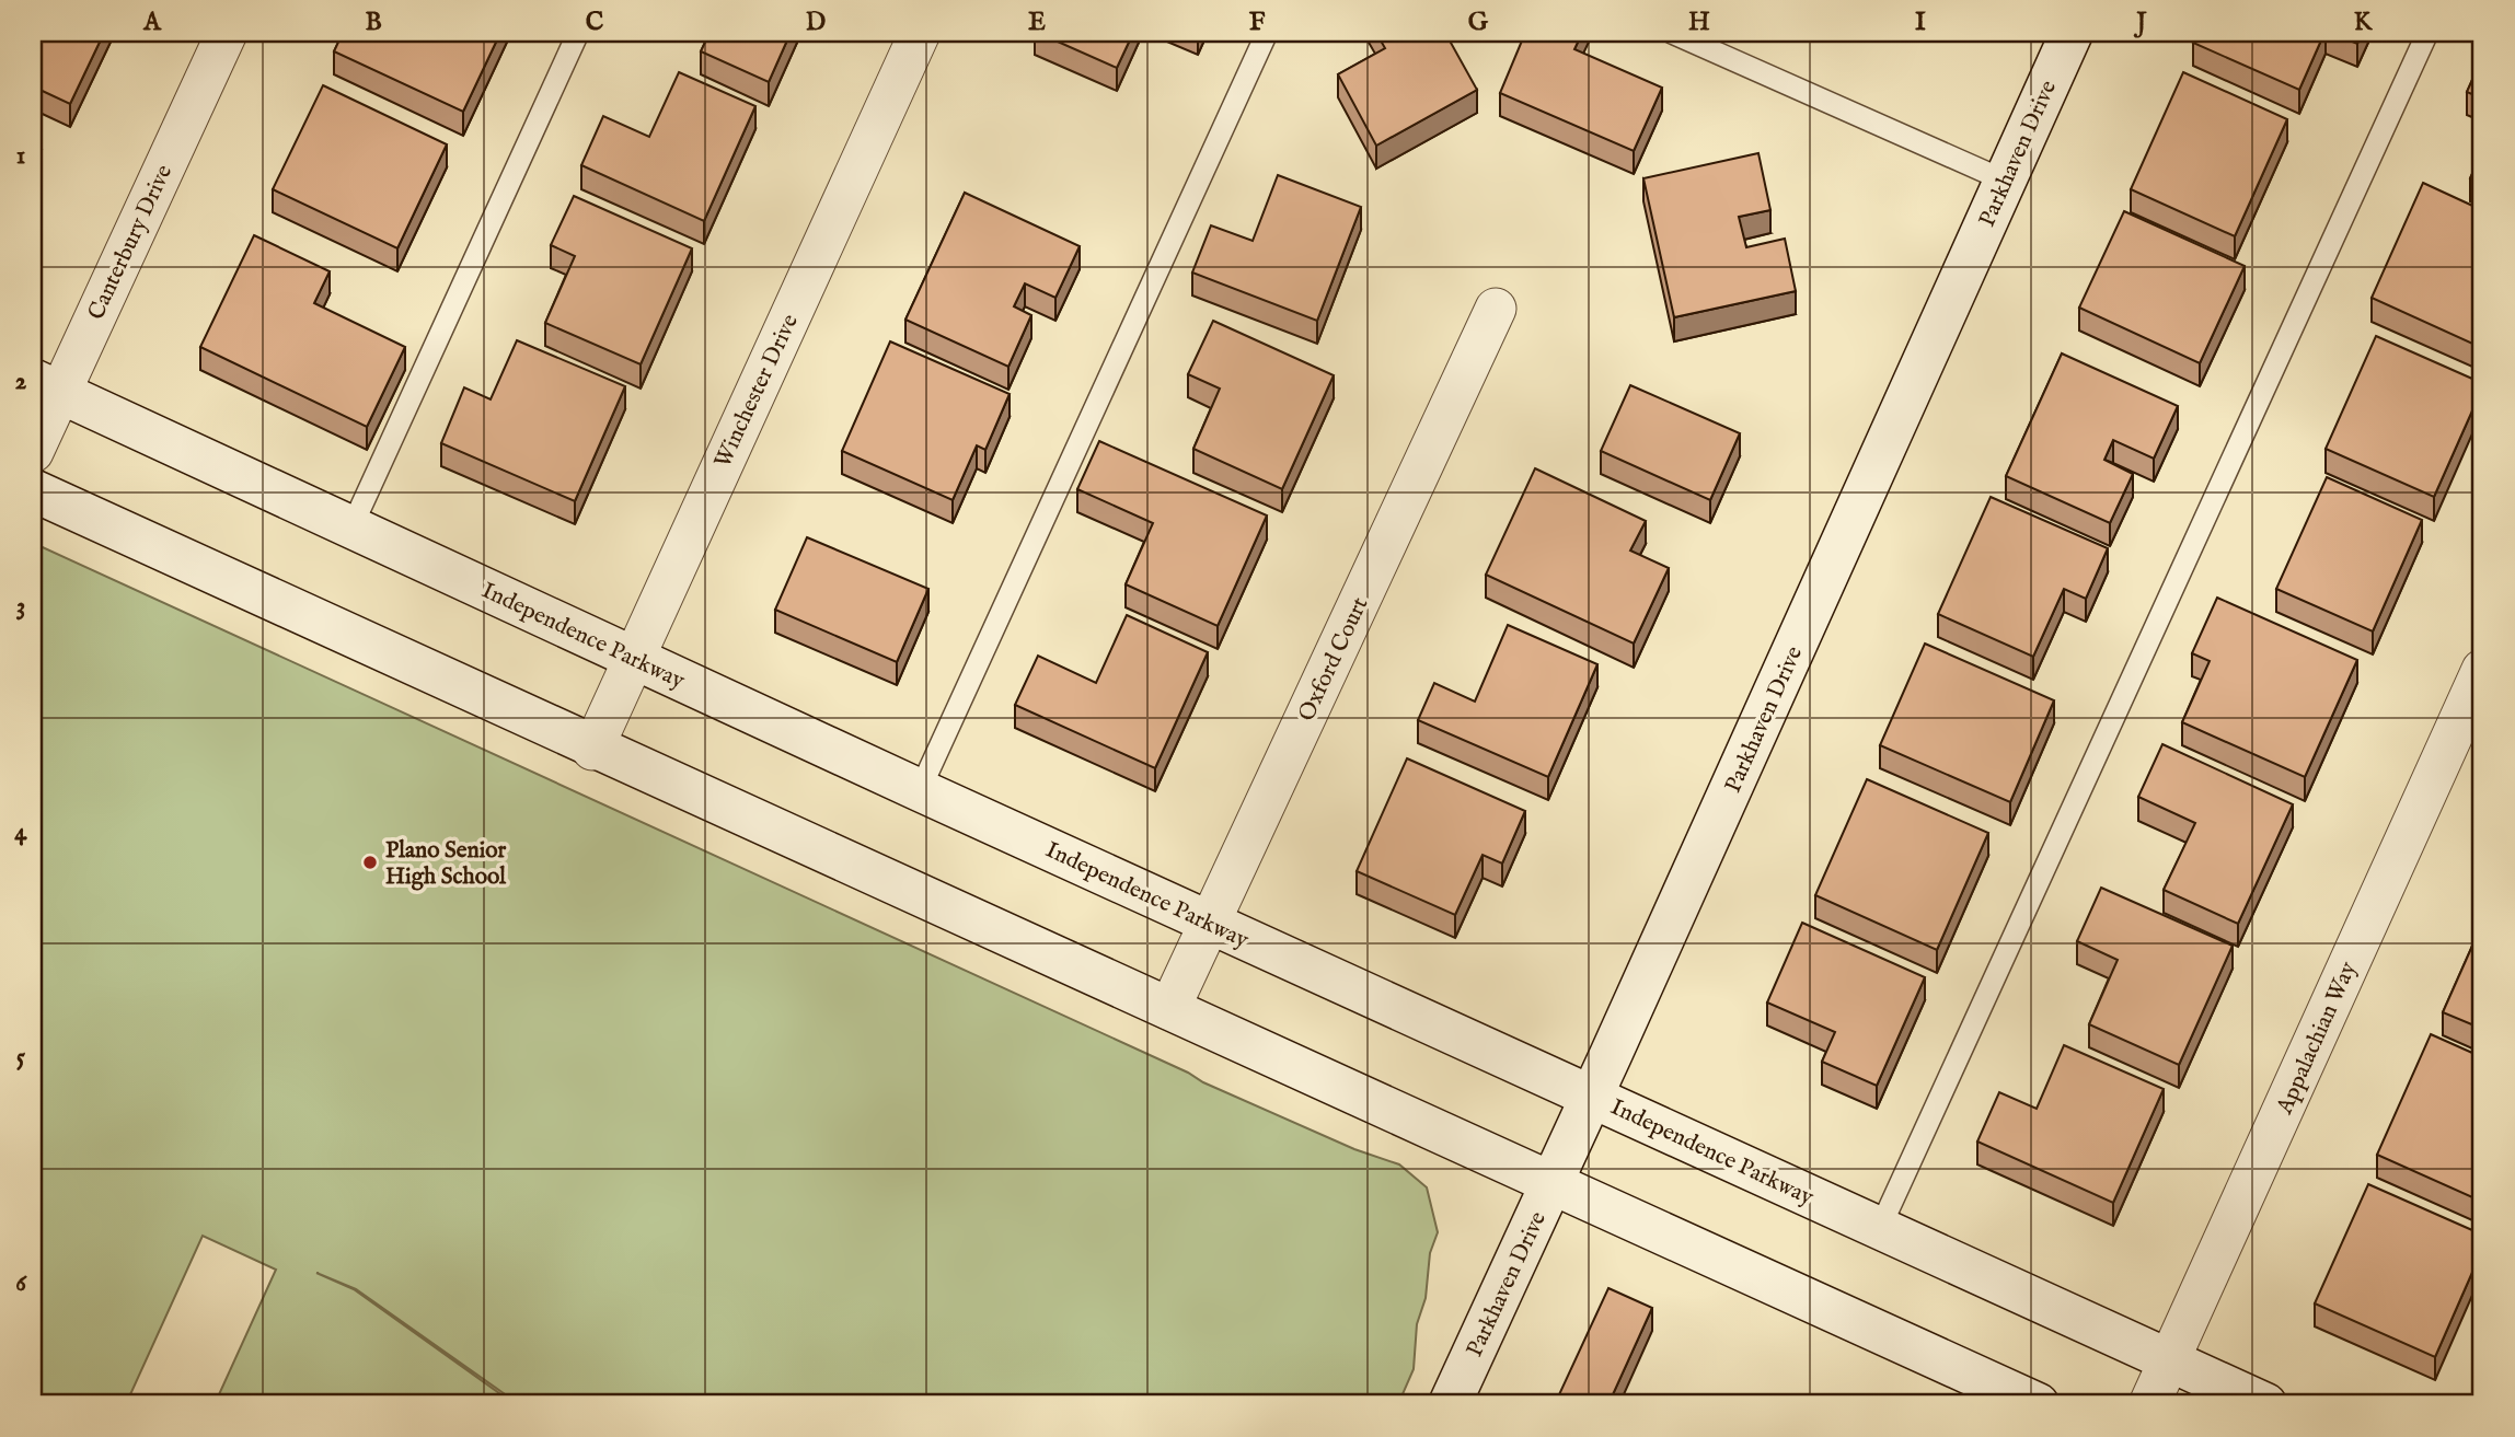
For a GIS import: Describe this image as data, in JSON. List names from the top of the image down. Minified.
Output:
{"streets":{"main road":["Parkhaven Drive","Independence Parkway"],"street":["Canterbury Drive","Winchester Drive","Oxford Court","Appalachian Way"]},"crossings":[["Parkhaven Drive","Independence Parkway"],["Canterbury Drive","Independence Parkway"],["Winchester Drive","Independence Parkway"],["Independence Parkway","Oxford Court"],["Independence Parkway","Appalachian Way"]],"places":["Plano Senior High School"],"grid":{"columns":["A","B","C","D","E","F","G","H","I","J","K"],"rows":["1","2","3","4","5","6"]}}
